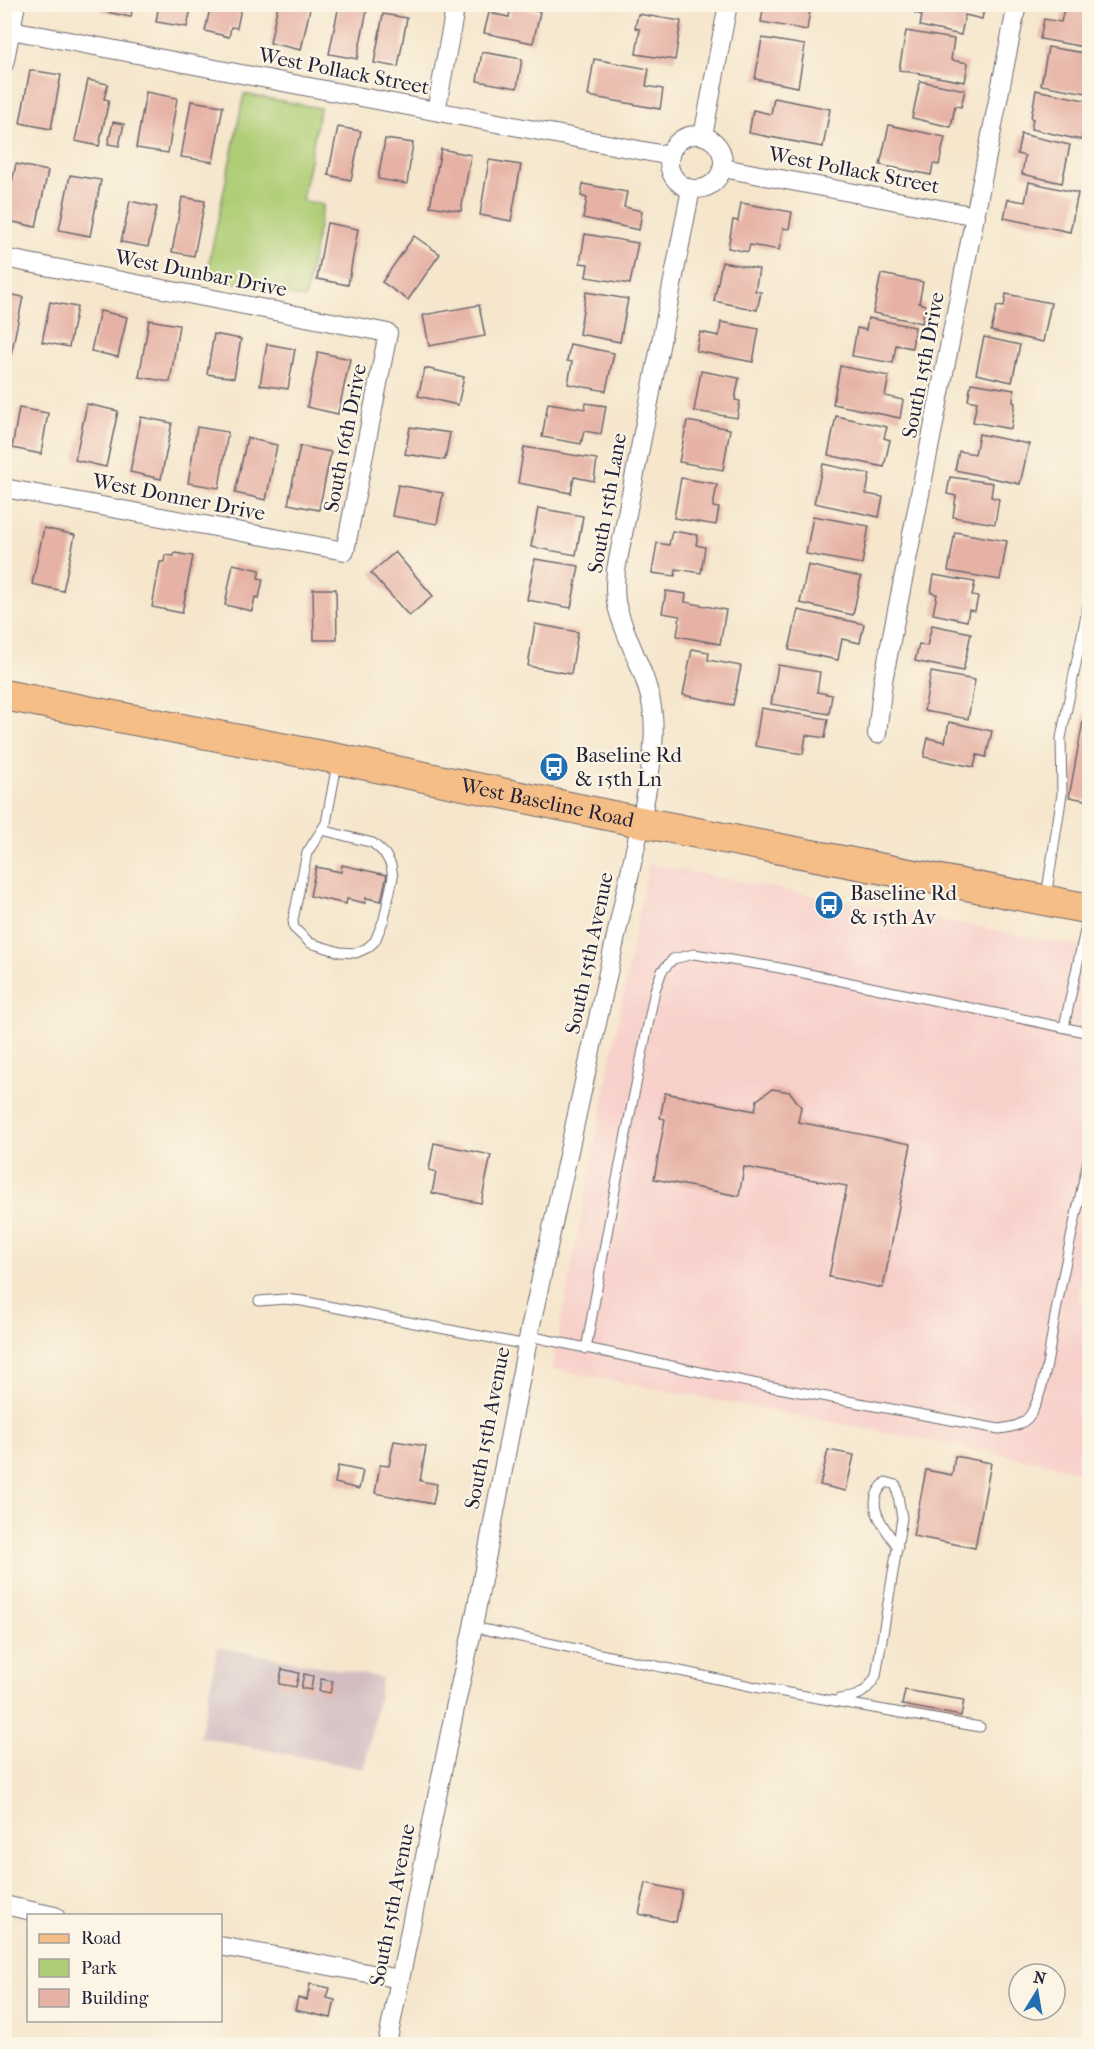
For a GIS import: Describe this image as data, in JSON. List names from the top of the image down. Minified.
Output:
{"streets":{"main road":["West Baseline Road"],"street":["West Pollack Street","West Dunbar Drive","South 15th Drive","South 16th Drive","West Donner Drive","South 15th Lane","South 15th Avenue"]},"crossings":[["West Pollack Street","South 15th Drive"],["West Pollack Street","South 15th Lane"],["West Dunbar Drive","South 16th Drive"],["South 16th Drive","West Donner Drive"],["South 15th Lane","West Baseline Road"],["South 15th Lane","South 15th Avenue"],["West Baseline Road","South 15th Avenue"]],"places":{"bus stop":["Baseline Rd & 15th Ln","Baseline Rd & 15th Av"]},"legend":["Road","Park","Building"],"north":"top"}
